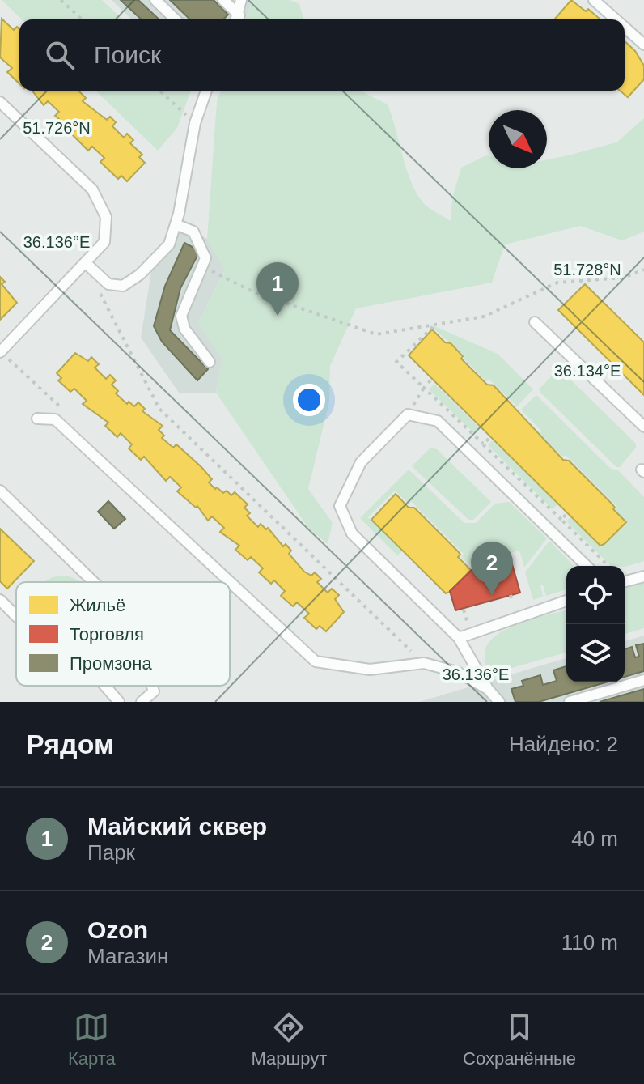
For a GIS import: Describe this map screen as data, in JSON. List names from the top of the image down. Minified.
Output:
{"legend":["Жильё","Торговля","Промзона"],"north":"bottom right","page":{"search":"Поиск","pins":["1","2"],"heading":["Рядом","Найдено: 2"],"list":[{"mark":"1","name":"Майский сквер","note":"Парк","value":"40 m"},{"mark":"2","name":"Ozon","note":"Магазин","value":"110 m"}],"nav":["Карта","Маршрут","Сохранённые"]},"coordinates":["51.726°N","36.136°E","51.728°N","36.134°E"]}
